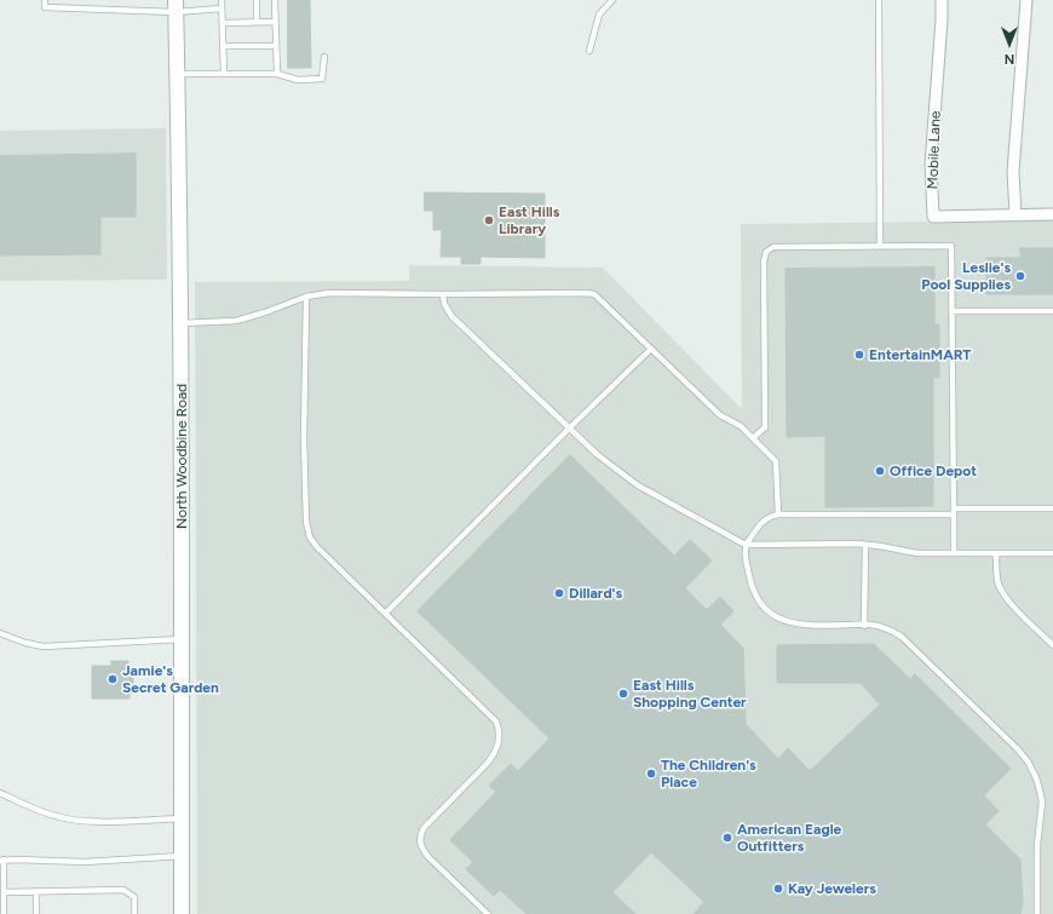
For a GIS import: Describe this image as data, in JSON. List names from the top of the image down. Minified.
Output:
{"streets":{"main road":["North Woodbine Road"],"street":["Mobile Lane"]},"places":["East Hills Library","Leslie's Pool Supplies","EntertainMART","Office Depot","Dillard's","Jamie's Secret Garden","East Hills Shopping Center","The Children's Place","American Eagle Outfitters","Kay Jewelers"],"north":"bottom"}
